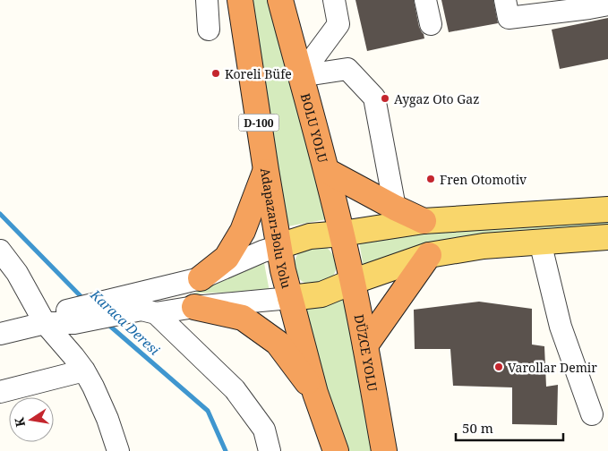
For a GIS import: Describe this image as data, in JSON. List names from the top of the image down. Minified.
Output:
{"streets":{"highway":["D-100","BOLU YOLU","Adapazarı-Bolu Yolu","DÜZCE YOLU"]},"crossings":[["BOLU YOLU","DÜZCE YOLU"]],"water":["Karaca Deresi"],"places":["Koreli Büfe","Aygaz Oto Gaz","Fren Otomotiv","Varollar Demir"],"scale_bar":"50 m","north":"left"}
